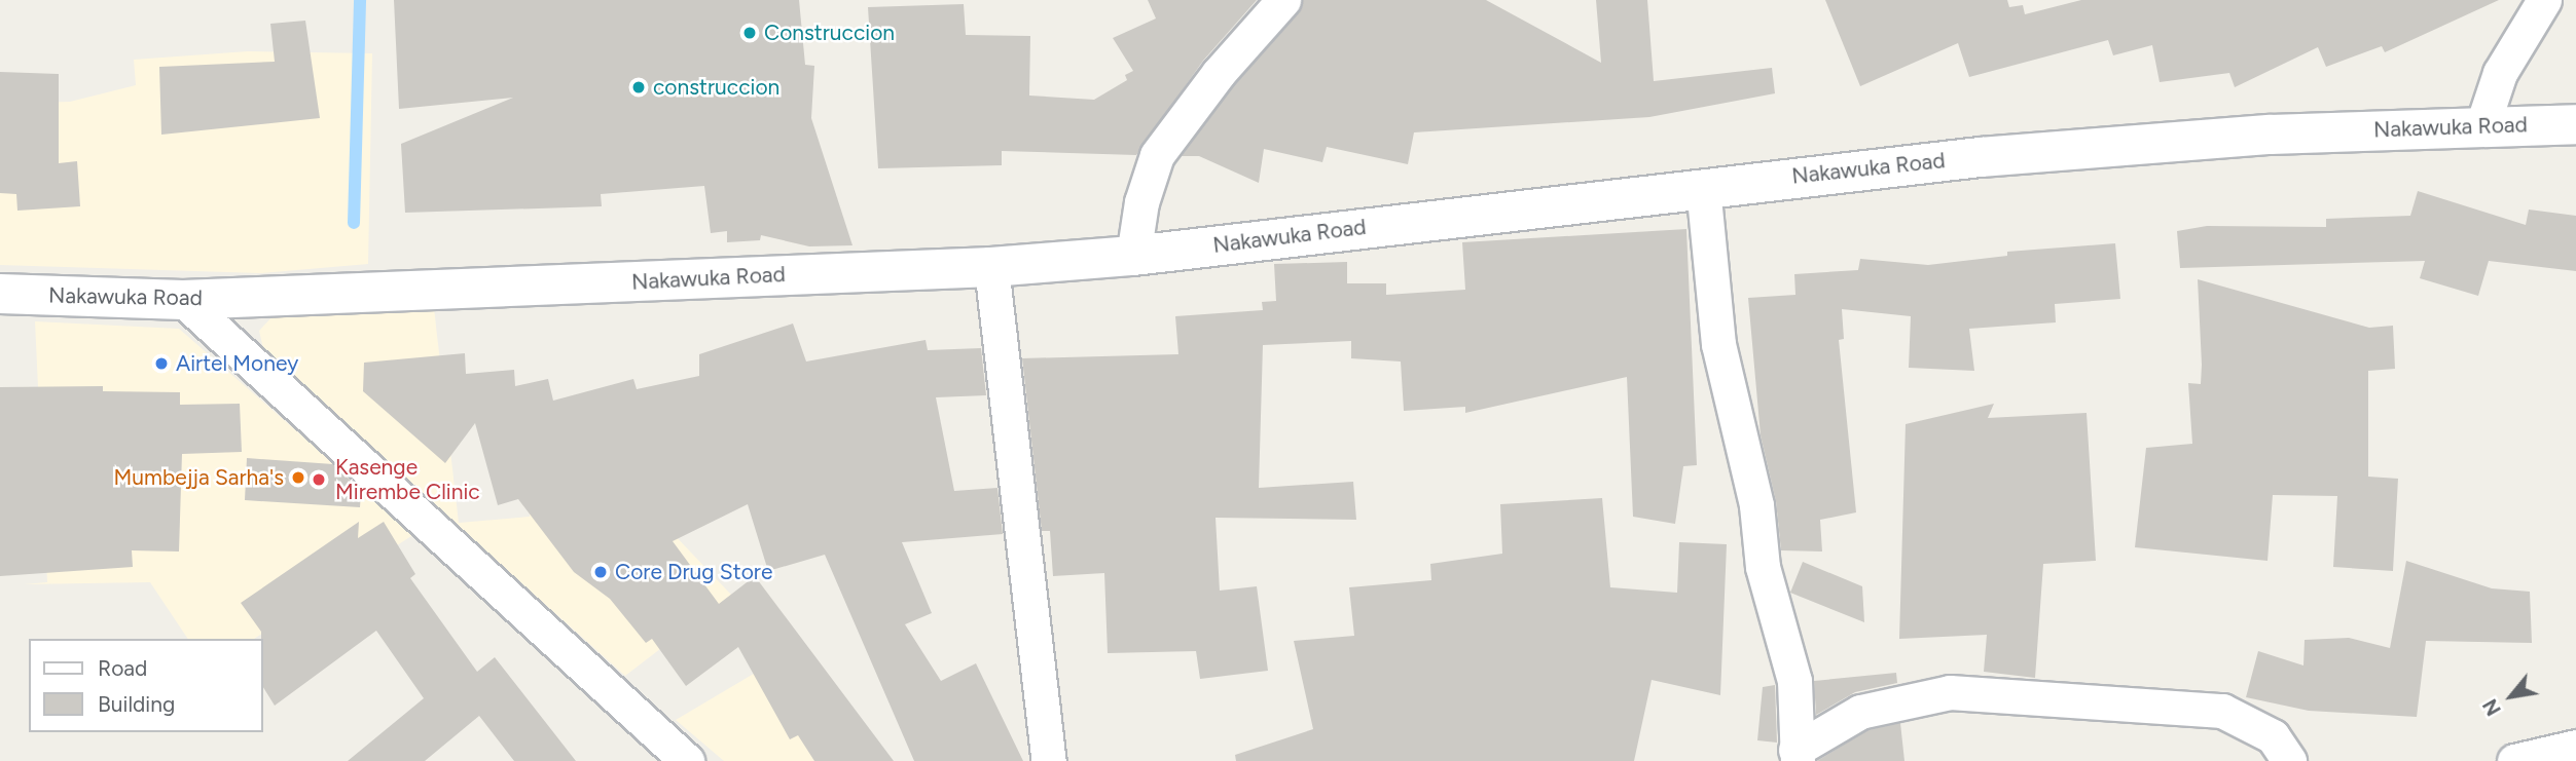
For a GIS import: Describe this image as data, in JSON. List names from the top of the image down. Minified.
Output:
{"streets":{"main road":["Nakawuka Road"]},"places":["Construccion","construccion","Airtel Money","Mumbejja Sarha's","Kasenge Mirembe Clinic","Core Drug Store"],"legend":["Road","Building"],"north":"bottom left"}
